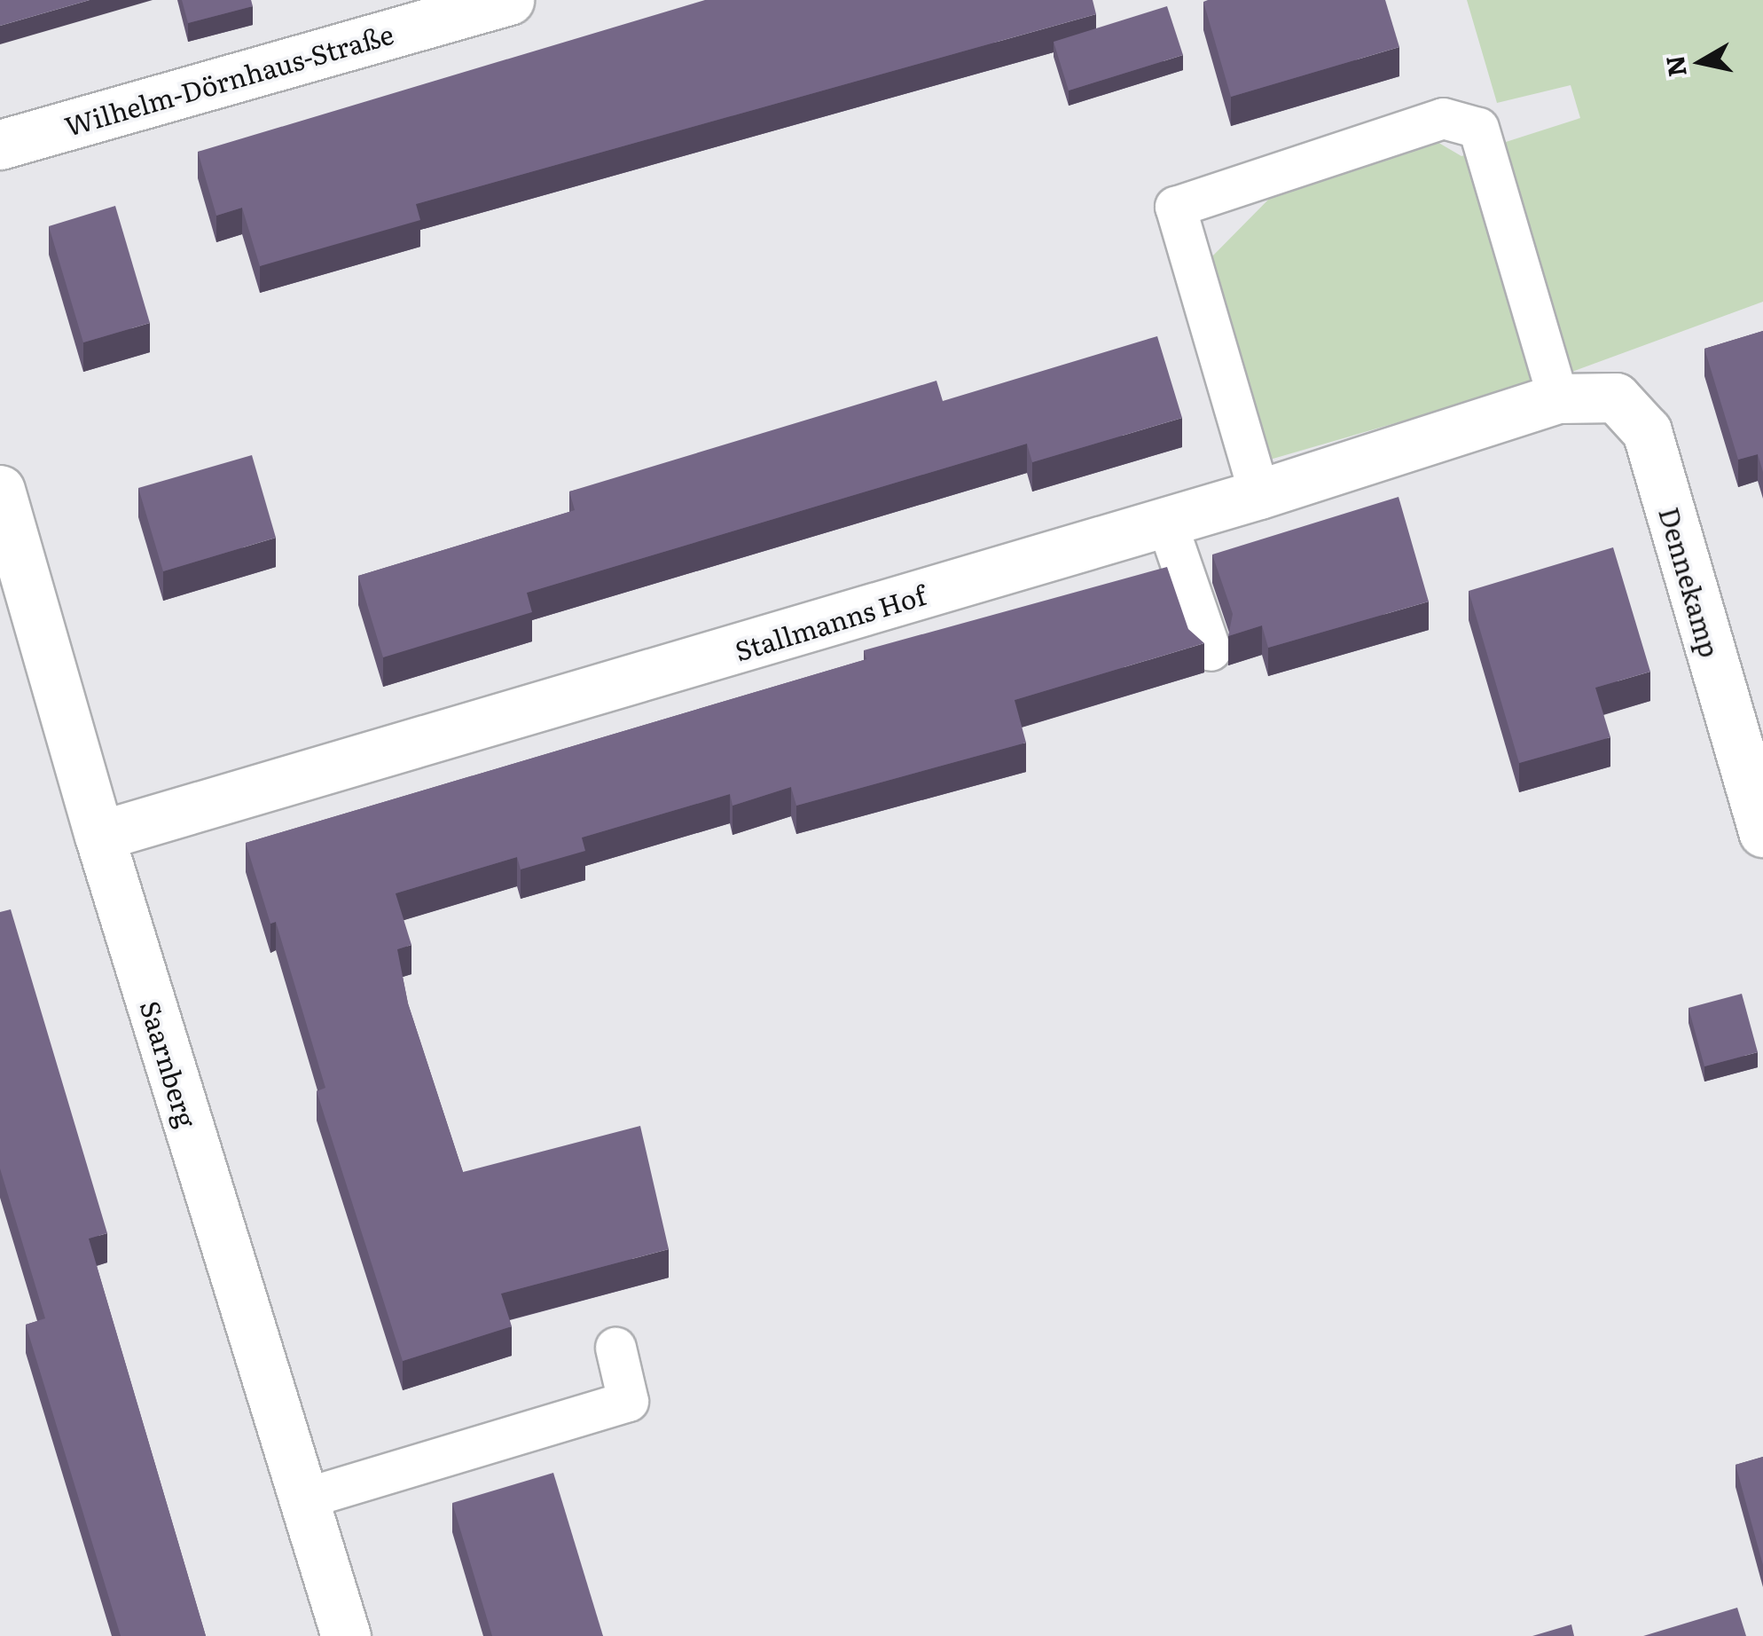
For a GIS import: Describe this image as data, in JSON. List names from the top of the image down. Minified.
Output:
{"streets":{"street":["Wilhelm-Dörnhaus-Straße","Dennekamp","Stallmanns Hof","Saarnberg"]},"crossings":[["Dennekamp","Stallmanns Hof"],["Stallmanns Hof","Saarnberg"]],"north":"left"}
